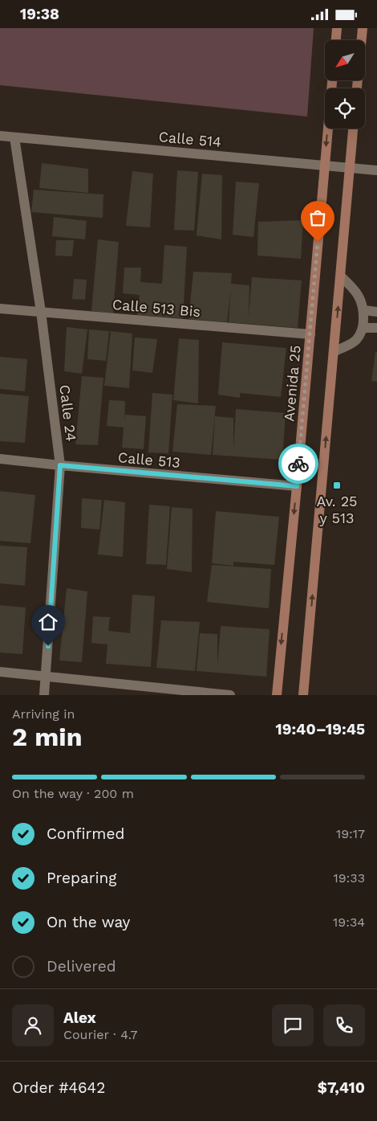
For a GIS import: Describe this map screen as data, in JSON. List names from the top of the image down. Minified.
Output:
{"streets":{"main road":["Avenida 25"],"street":["Calle 514","Calle 513 Bis","Calle 24","Calle 513"]},"crossings":[["Calle 514","Avenida 25"],["Calle 514","Calle 24"],["Calle 513 Bis","Avenida 25"],["Calle 513 Bis","Calle 24"],["Avenida 25","Calle 513"],["Calle 24","Calle 513"]],"places":{"transit":["Av. 25 y 513"]},"north":"bottom left","page":{"status":"19:38","heading":["2 min","Arriving in","19:40–19:45"],"panel":["Alex","Courier · 4.7","Order #4642","$7,410"],"bar":"On the way · 200 m","list":[["Confirmed","19:17"],["Preparing","19:33"],["On the way","19:34"],"Delivered"]}}
